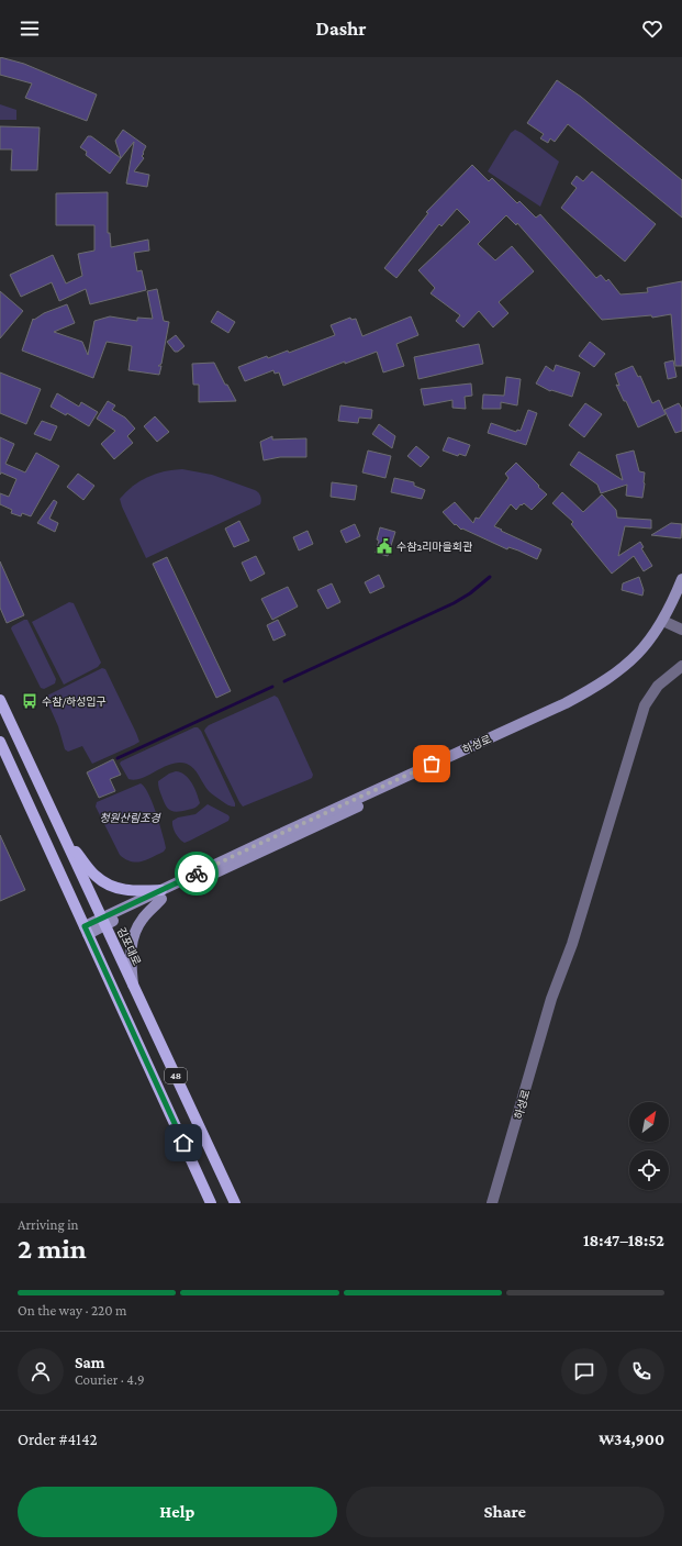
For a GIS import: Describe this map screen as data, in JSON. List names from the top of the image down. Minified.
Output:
{"streets":{"main road":["김포대로","48"],"street":["하성로"]},"crossings":[["하성로","김포대로"],["하성로","48"]],"parks":["청원산림조경"],"places":{"public building":["수참2리마을회관"],"bus stop":["수참/하성입구"]},"north":"top right","page":{"header":"Dashr","heading":["2 min","Arriving in","18:47–18:52"],"panel":["Sam","Courier · 4.9","Order #4142","₩34,900"],"bar":"On the way · 220 m","buttons":["Help","Share"]}}
